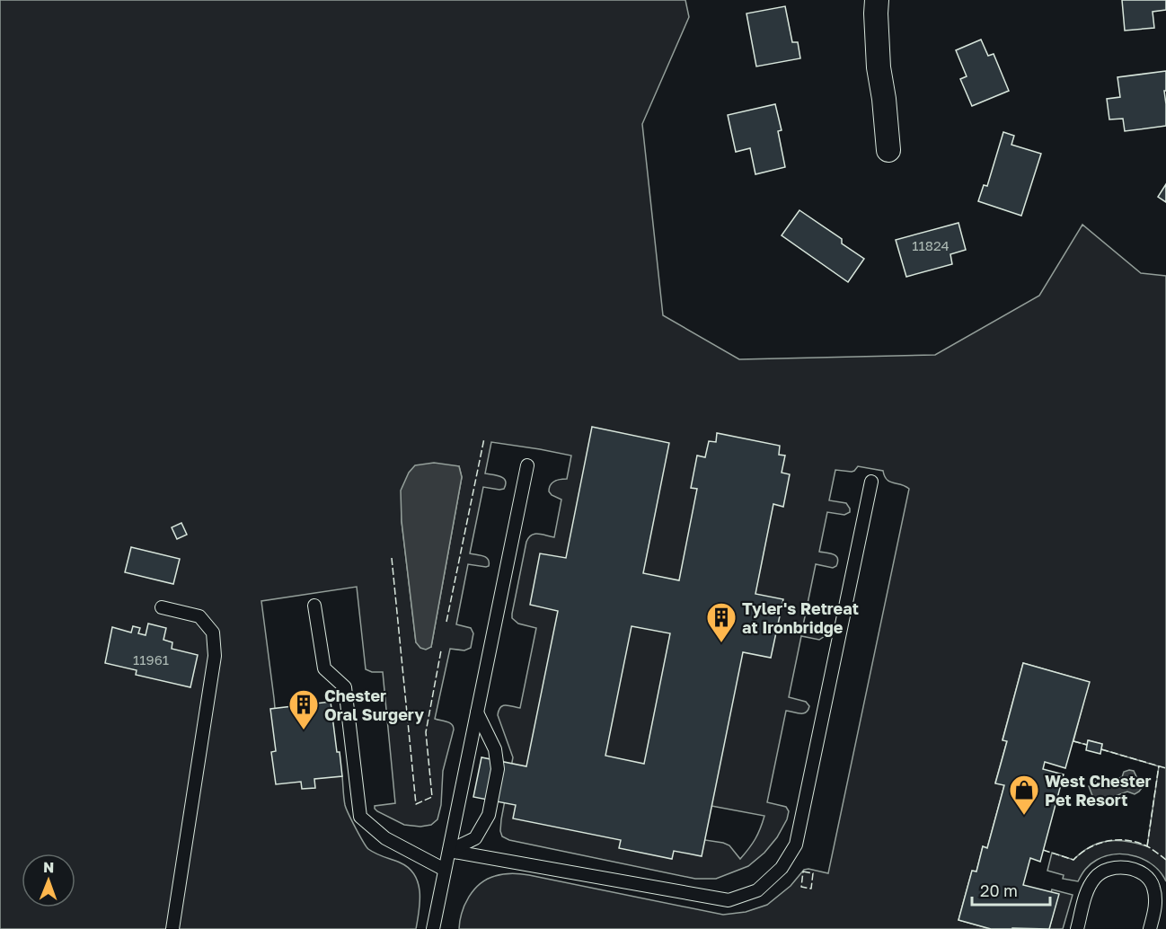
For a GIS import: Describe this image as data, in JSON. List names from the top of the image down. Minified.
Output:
{"places":{"building":["Tyler's Retreat at Ironbridge","Chester Oral Surgery"],"shop":["West Chester Pet Resort"]},"house_numbers":["11824","11961"],"scale_bar":"20 m","north":"top"}
